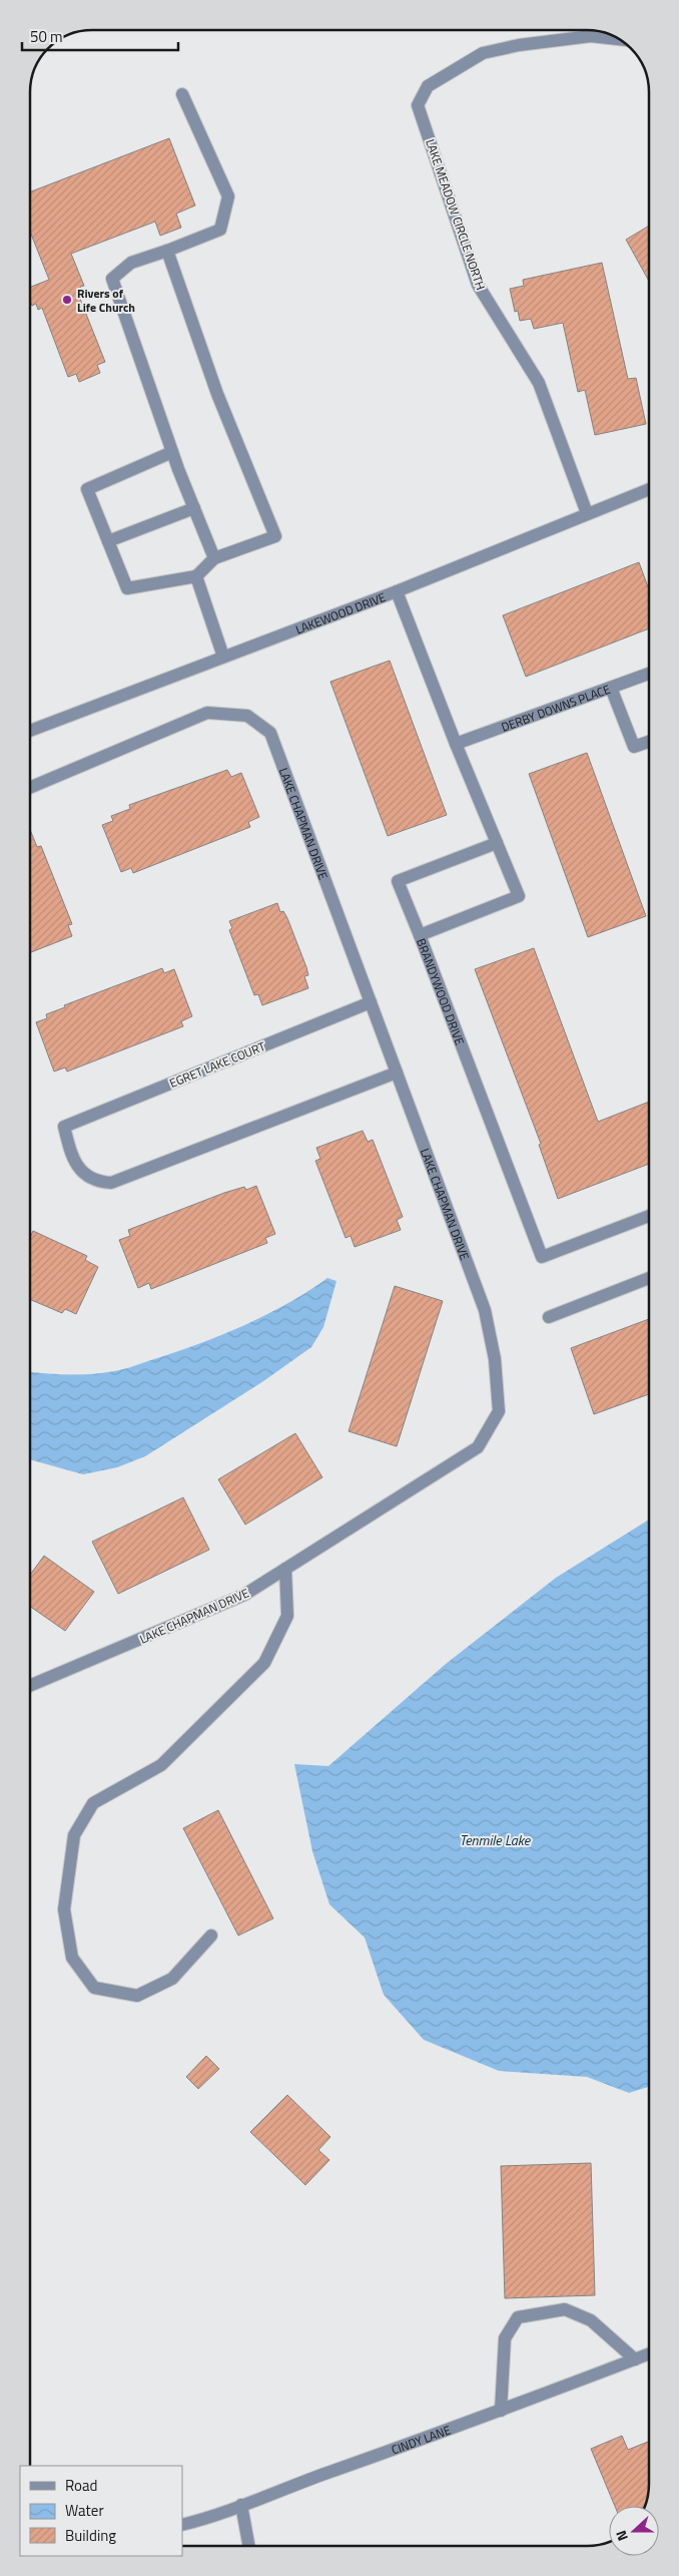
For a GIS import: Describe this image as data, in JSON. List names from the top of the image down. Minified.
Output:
{"streets":{"street":["LAKE MEADOW CIRCLE NORTH","LAKEWOOD DRIVE","DERBY DOWNS PLACE","LAKE CHAPMAN DRIVE","BRANDYWOOD DRIVE","EGRET LAKE COURT","CINDY LANE"]},"crossings":[["LAKE MEADOW CIRCLE NORTH","LAKEWOOD DRIVE"],["LAKEWOOD DRIVE","BRANDYWOOD DRIVE"],["DERBY DOWNS PLACE","BRANDYWOOD DRIVE"],["LAKE CHAPMAN DRIVE","EGRET LAKE COURT"]],"water":["Tenmile Lake"],"places":["Rivers of Life Church"],"legend":["Road","Water","Building"],"scale_bar":"50 m","north":"left"}
